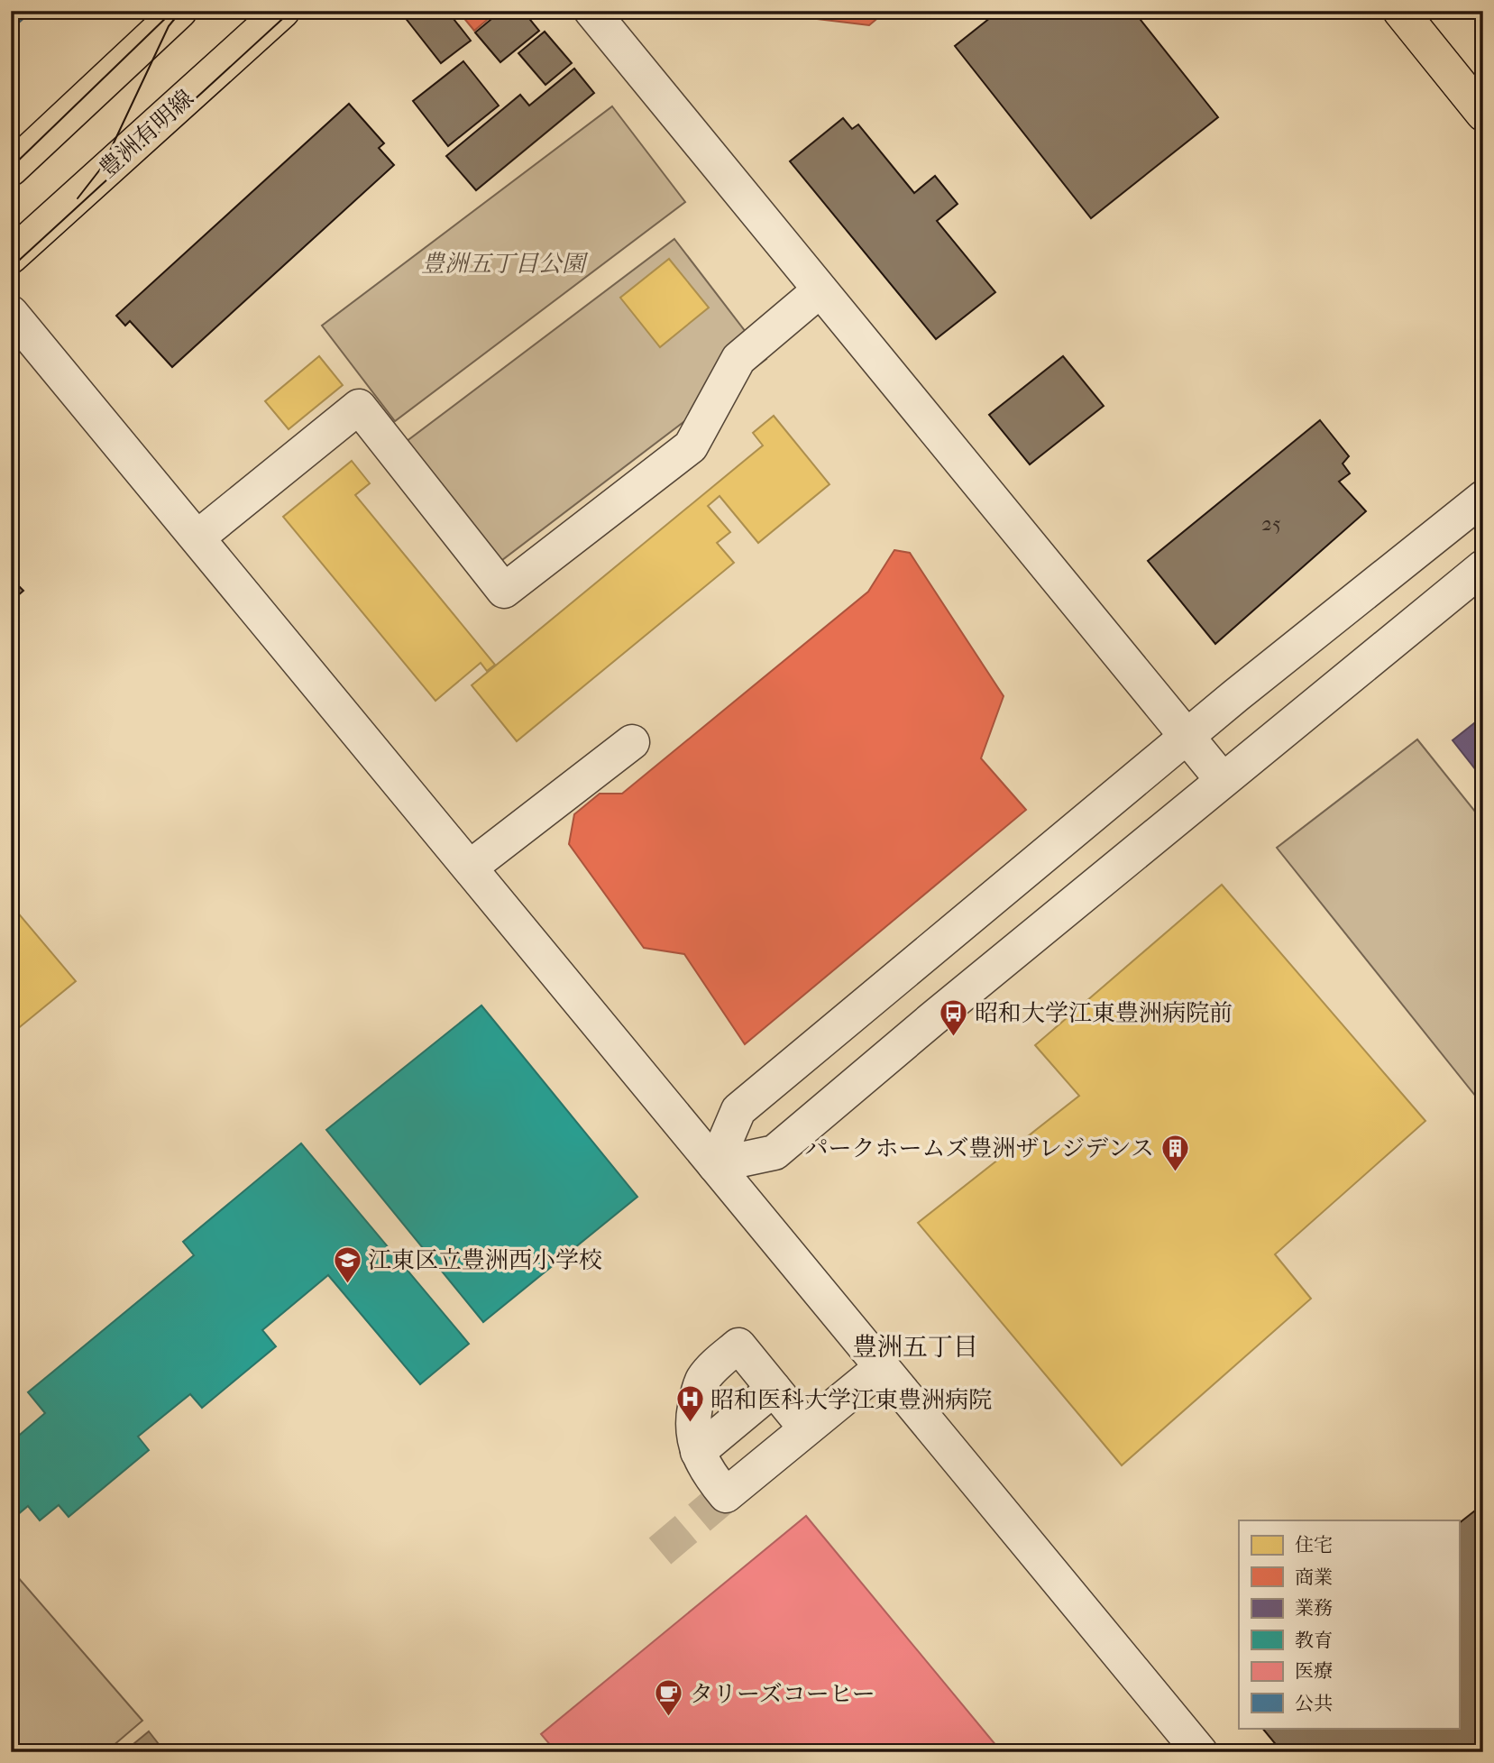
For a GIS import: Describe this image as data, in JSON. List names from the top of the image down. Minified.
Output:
{"streets":{"main road":["豊洲有明線"]},"districts":["豊洲五丁目"],"parks":["豊洲五丁目公園"],"places":{"bus stop":["昭和大学江東豊洲病院前"],"building":["パークホームズ豊洲ザレジデンス"],"school or university":["江東区立豊洲西小学校"],"hospital":["昭和医科大学江東豊洲病院"],"cafe":["タリーズコーヒー"]},"house_numbers":["25"],"legend":["住宅","商業","業務","教育","医療","公共"]}
